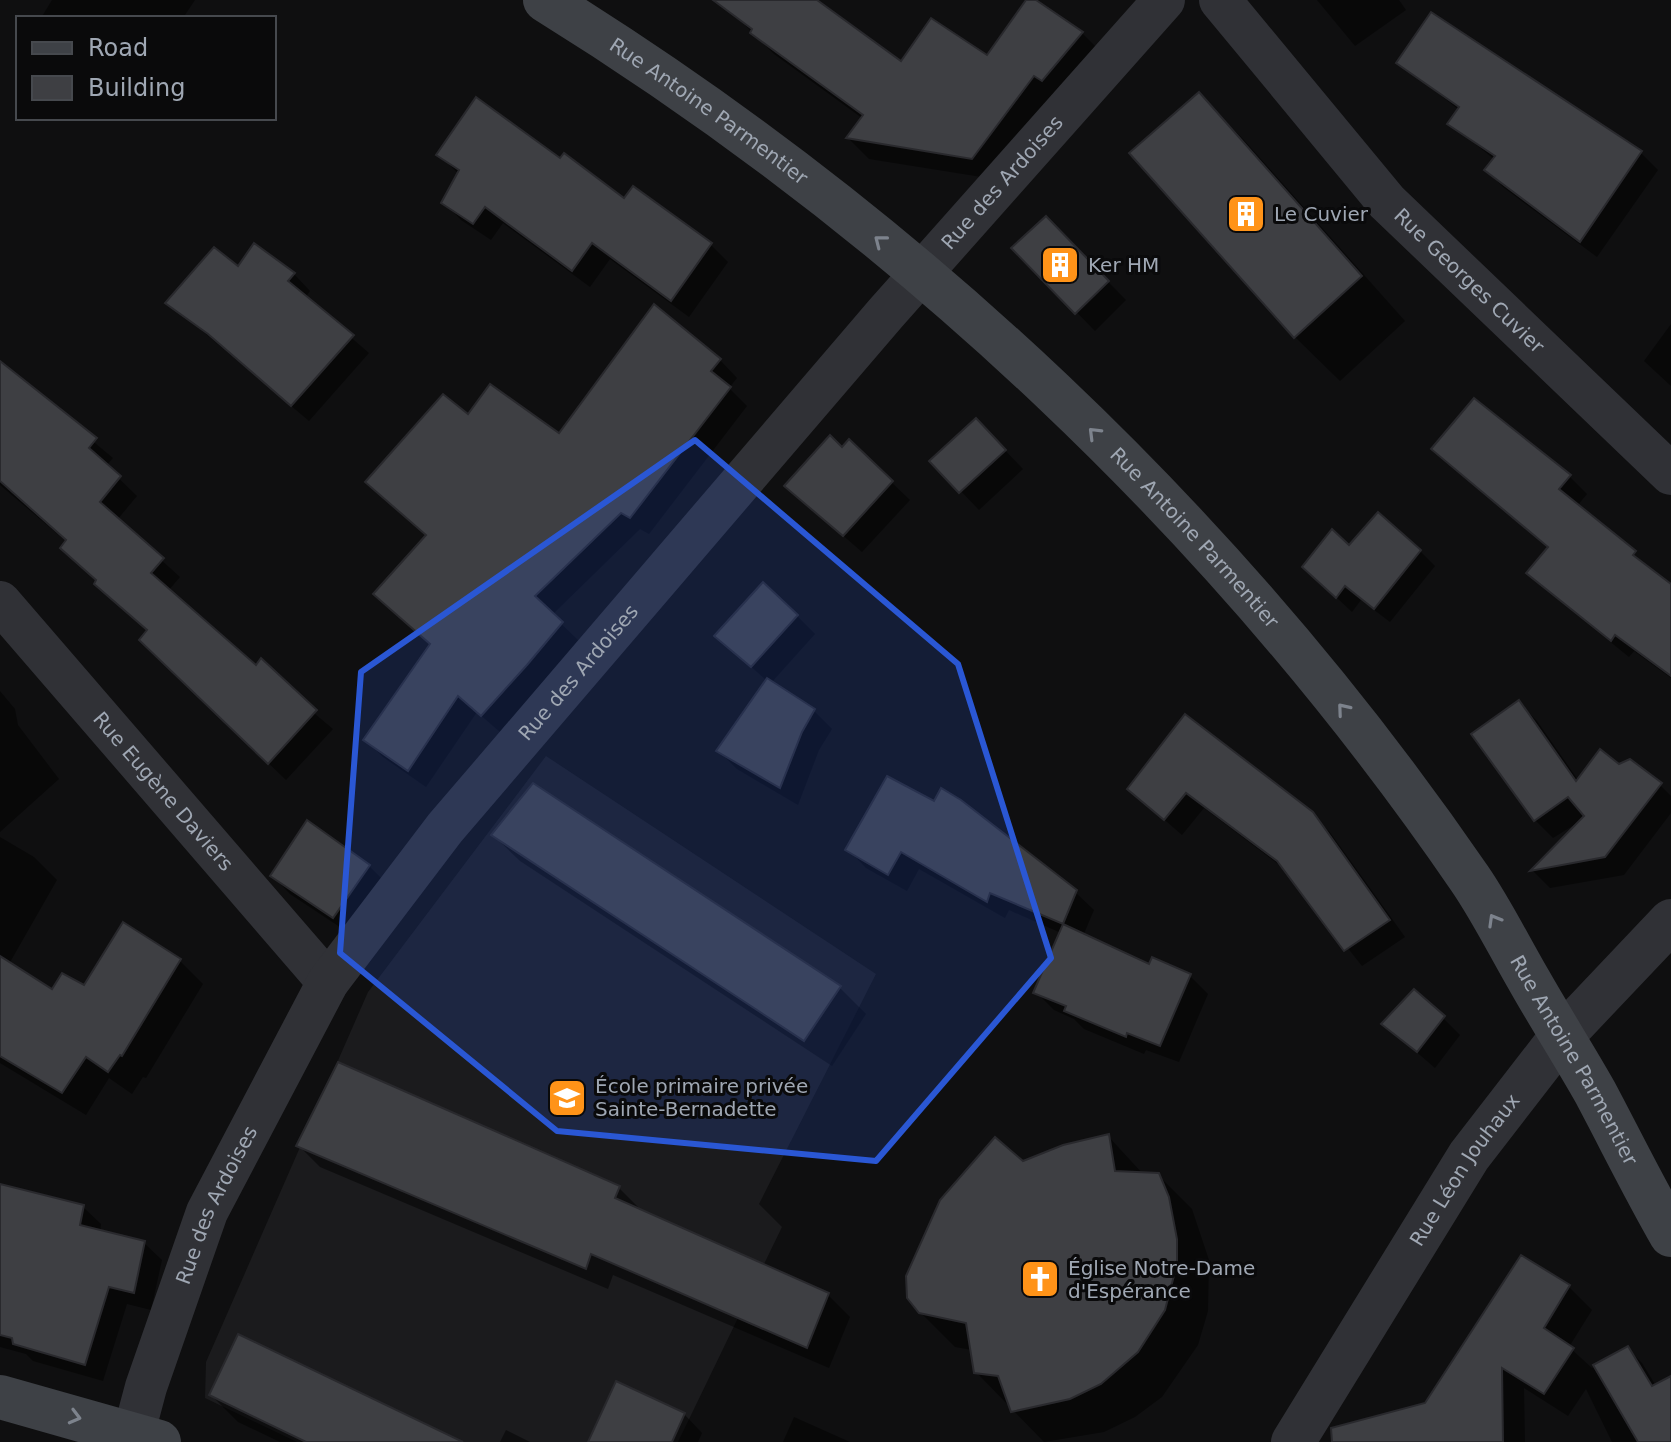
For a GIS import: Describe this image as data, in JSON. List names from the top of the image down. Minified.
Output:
{"streets":{"main road":["Rue Antoine Parmentier"],"street":["Rue des Ardoises","Rue Georges Cuvier","Rue Eugène Daviers","Rue Léon Jouhaux"]},"crossings":[["Rue Antoine Parmentier","Rue des Ardoises"],["Rue Antoine Parmentier","Rue Léon Jouhaux"],["Rue des Ardoises","Rue Eugène Daviers"]],"one_way":["Rue Antoine Parmentier"],"places":{"building":["Le Cuvier","Ker HM"],"school or university":["École primaire privée Sainte-Bernadette"],"church":["Église Notre-Dame d'Espérance"]},"legend":["Road","Building"]}
